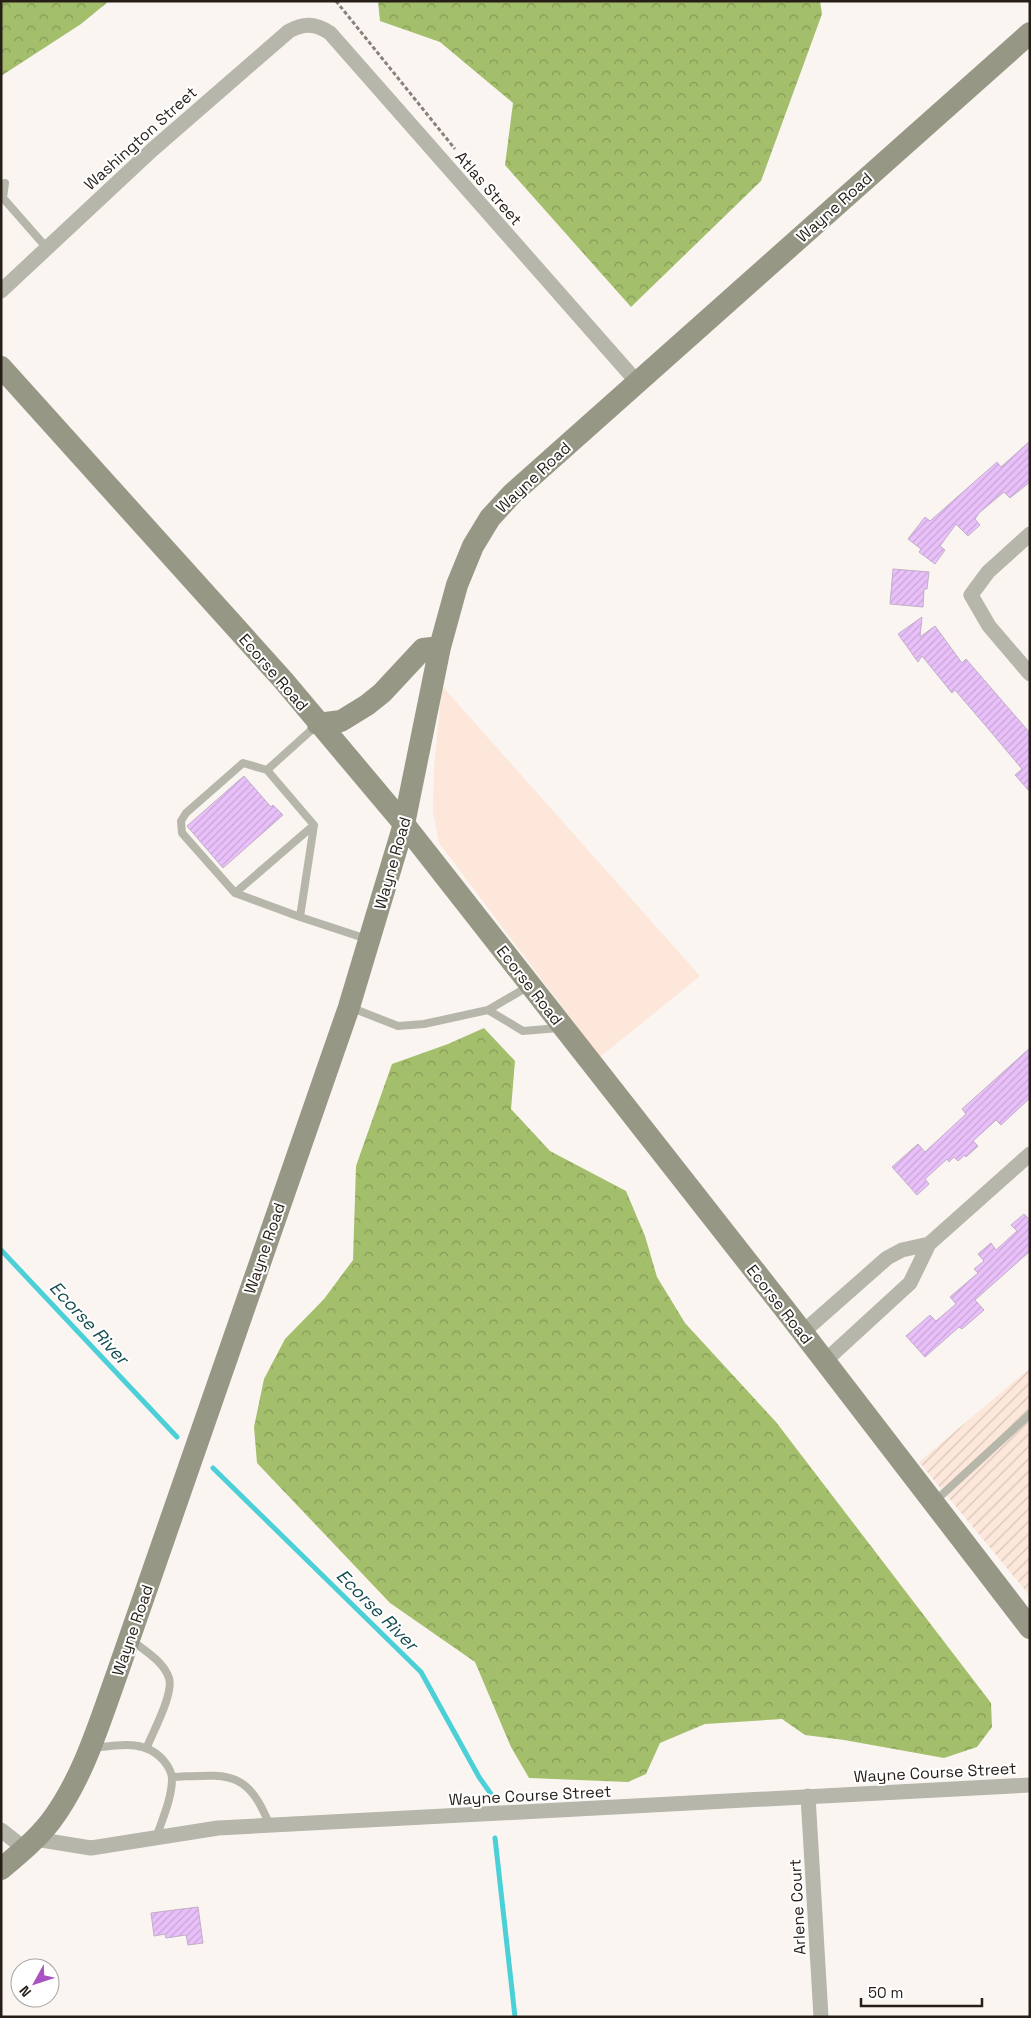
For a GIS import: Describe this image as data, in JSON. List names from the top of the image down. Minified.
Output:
{"streets":{"main road":["Wayne Road","Ecorse Road"],"street":["Washington Street","Atlas Street","Wayne Course Street","Arlene Court"]},"crossings":[["Washington Street","Atlas Street"],["Atlas Street","Wayne Road"],["Wayne Road","Ecorse Road"],["Wayne Road","Wayne Course Street"],["Wayne Course Street","Arlene Court"]],"water":["Ecorse River"],"scale_bar":"50 m","north":"bottom left"}
